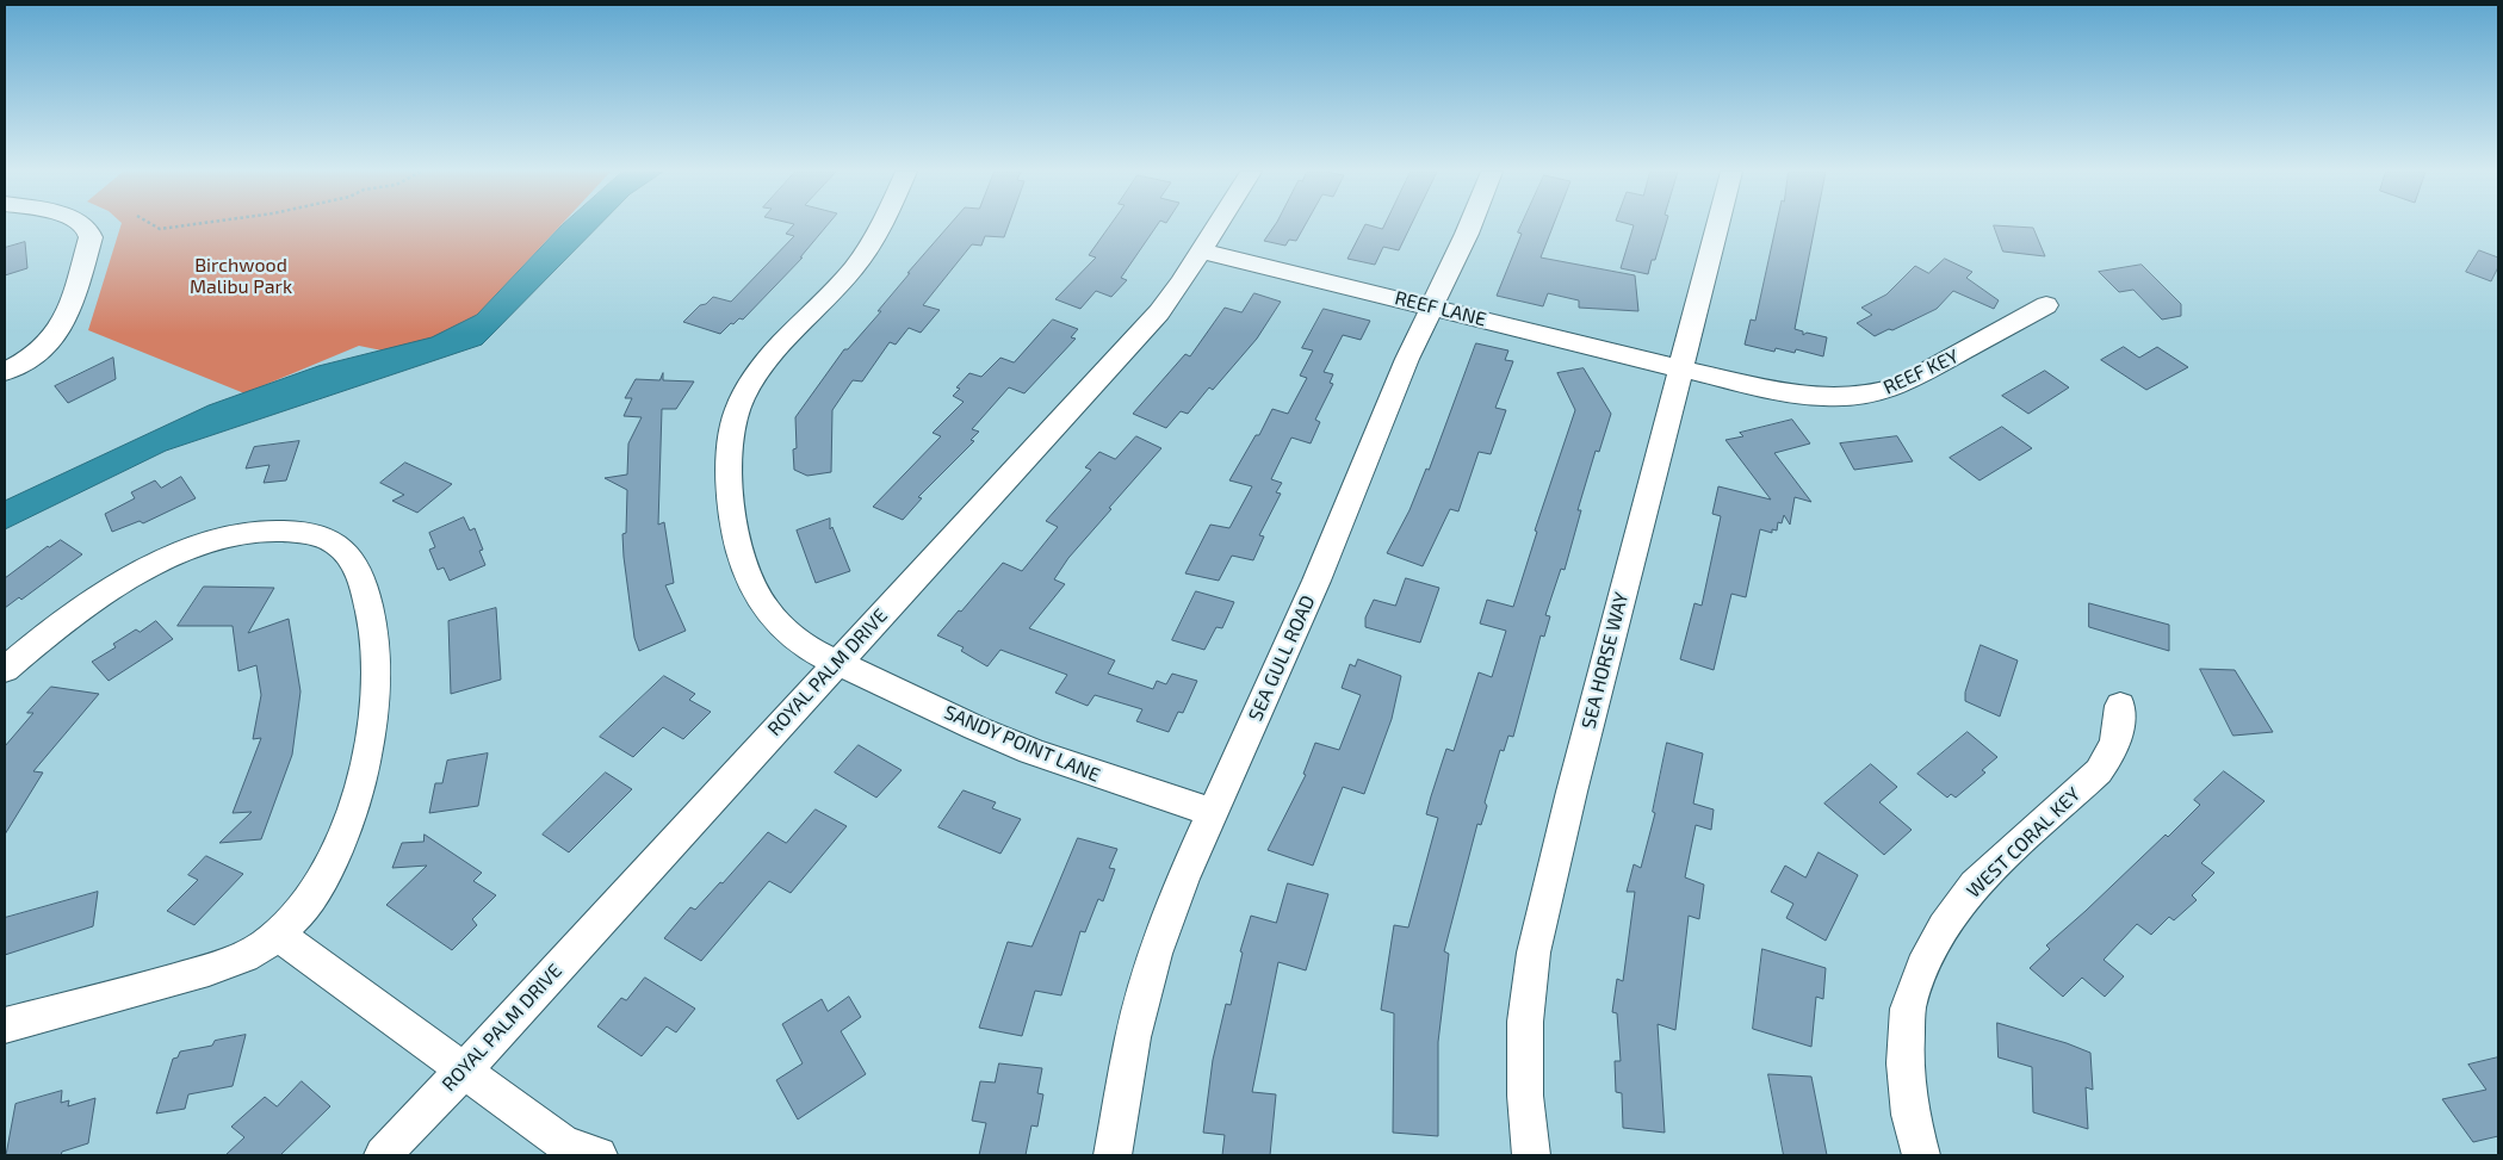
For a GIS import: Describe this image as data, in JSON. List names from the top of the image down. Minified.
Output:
{"streets":{"street":["REEF LANE","REEF KEY","SEA GULL ROAD","SEA HORSE WAY","ROYAL PALM DRIVE","SANDY POINT LANE","WEST CORAL KEY"]},"crossings":[["REEF LANE","REEF KEY"],["REEF LANE","SEA GULL ROAD"],["REEF LANE","SEA HORSE WAY"],["REEF LANE","ROYAL PALM DRIVE"],["REEF KEY","SEA HORSE WAY"],["SEA GULL ROAD","SANDY POINT LANE"],["ROYAL PALM DRIVE","SANDY POINT LANE"]],"parks":["Birchwood Malibu Park"]}
